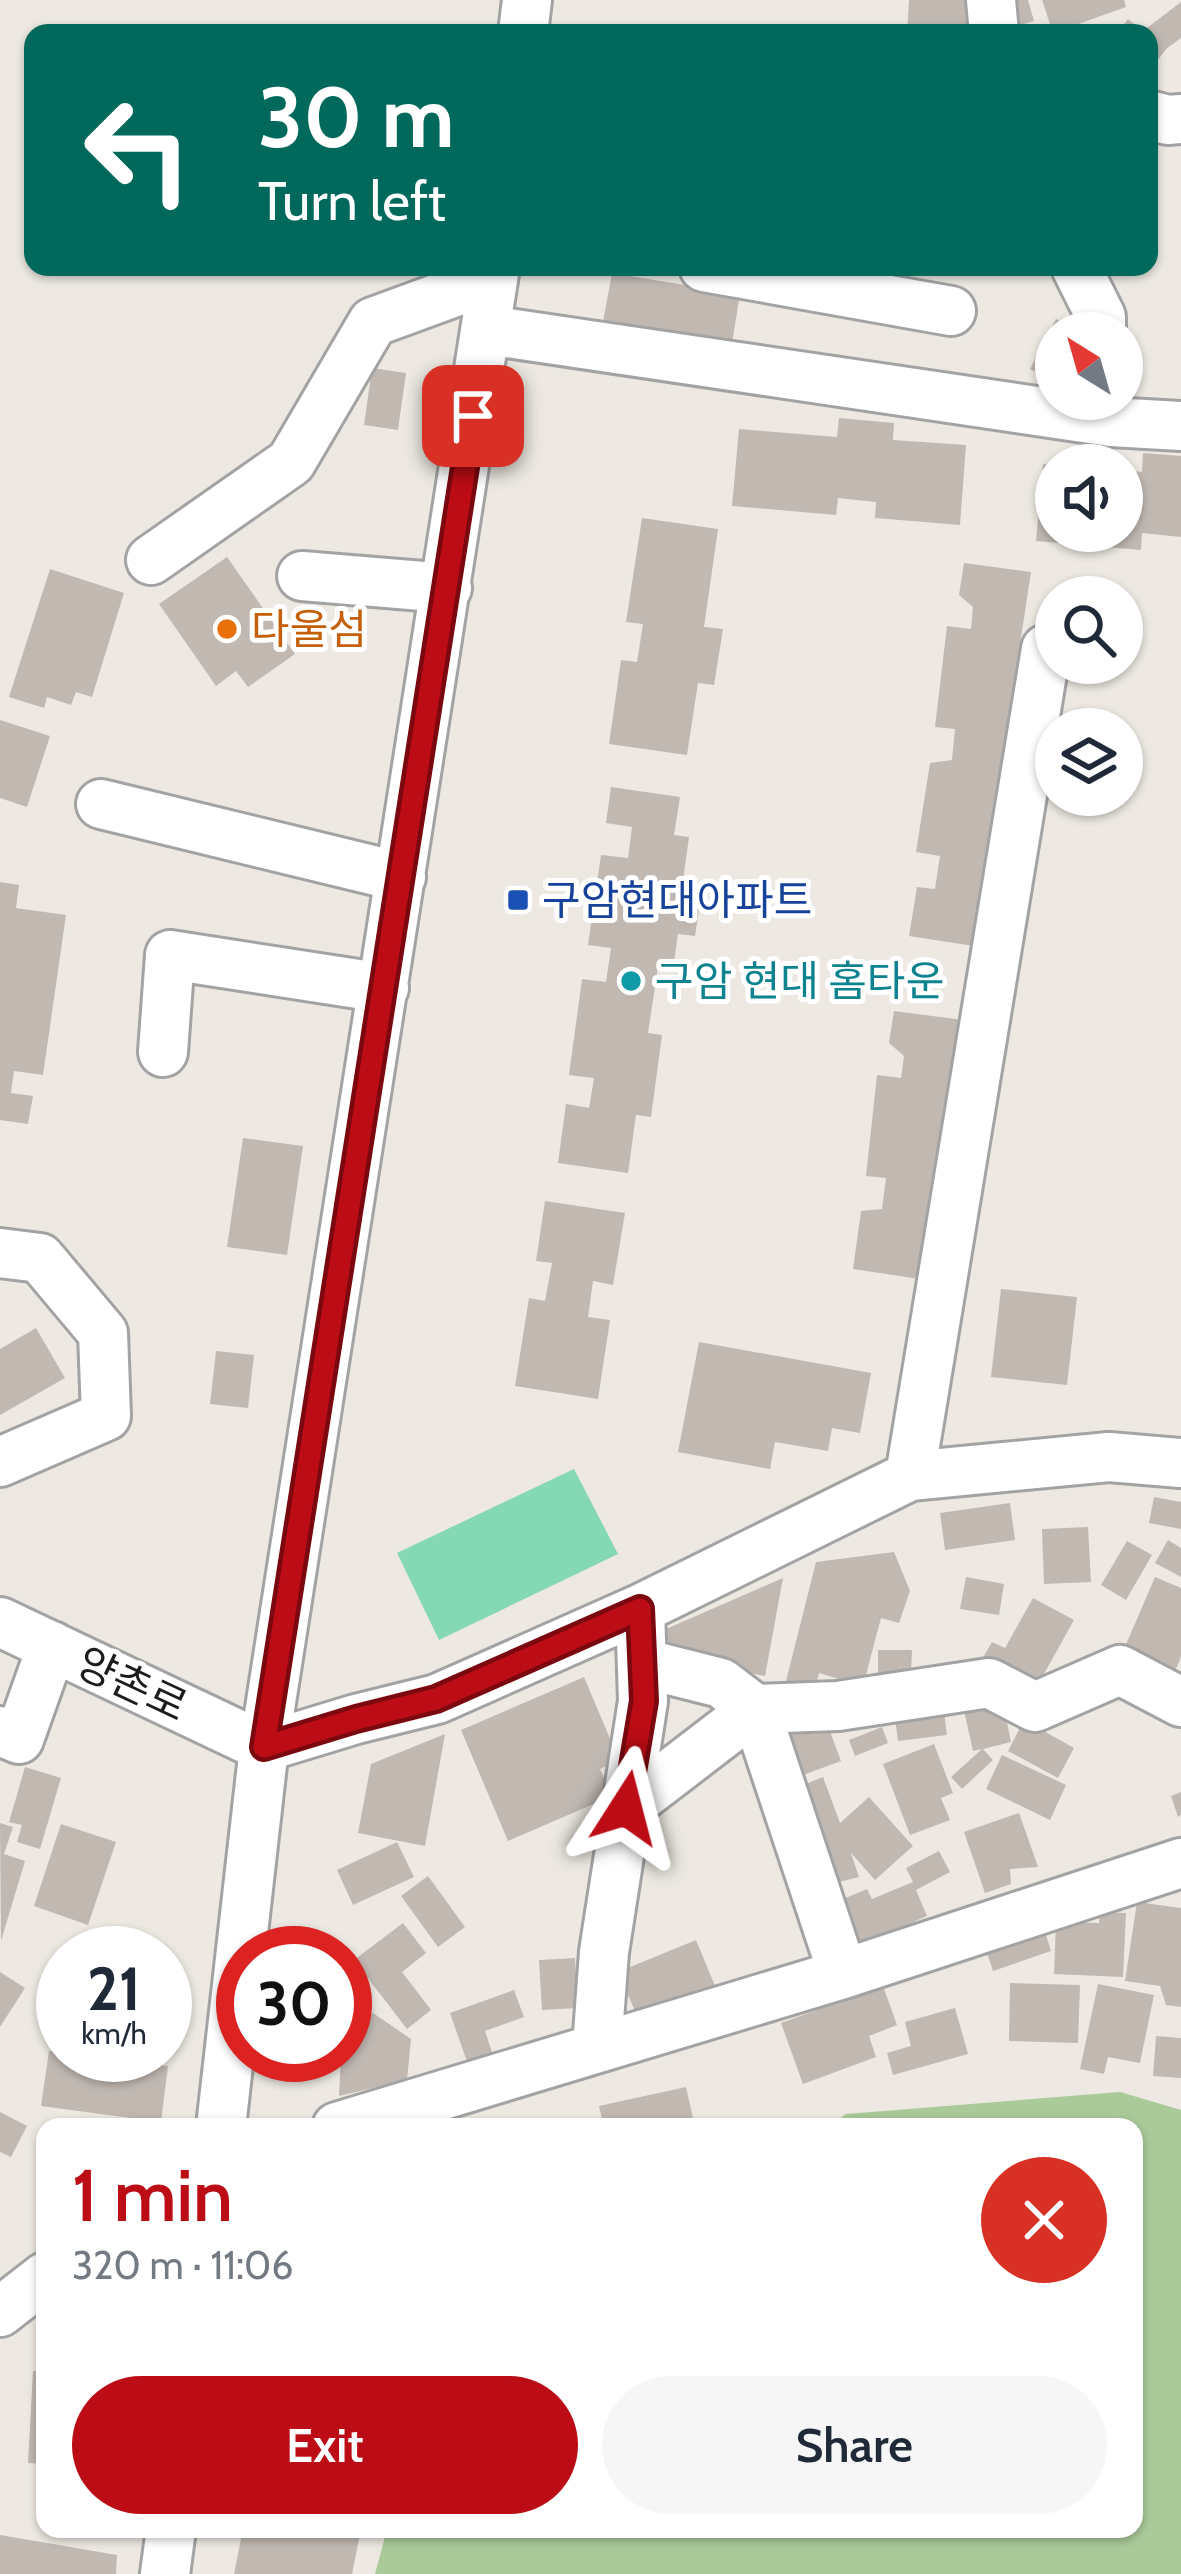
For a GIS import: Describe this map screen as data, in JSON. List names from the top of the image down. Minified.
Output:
{"streets":{"street":["양촌로"]},"places":{"other":["다울섬","구암 현대 홈타운"],"transit":["구암현대아파트"]},"north":"top left","page":{"turn":["30 m","Turn left"],"speed":"21 km/h","limit":"30","heading":["1 min","320 m · 11:06"],"buttons":["Exit","Share"]}}
